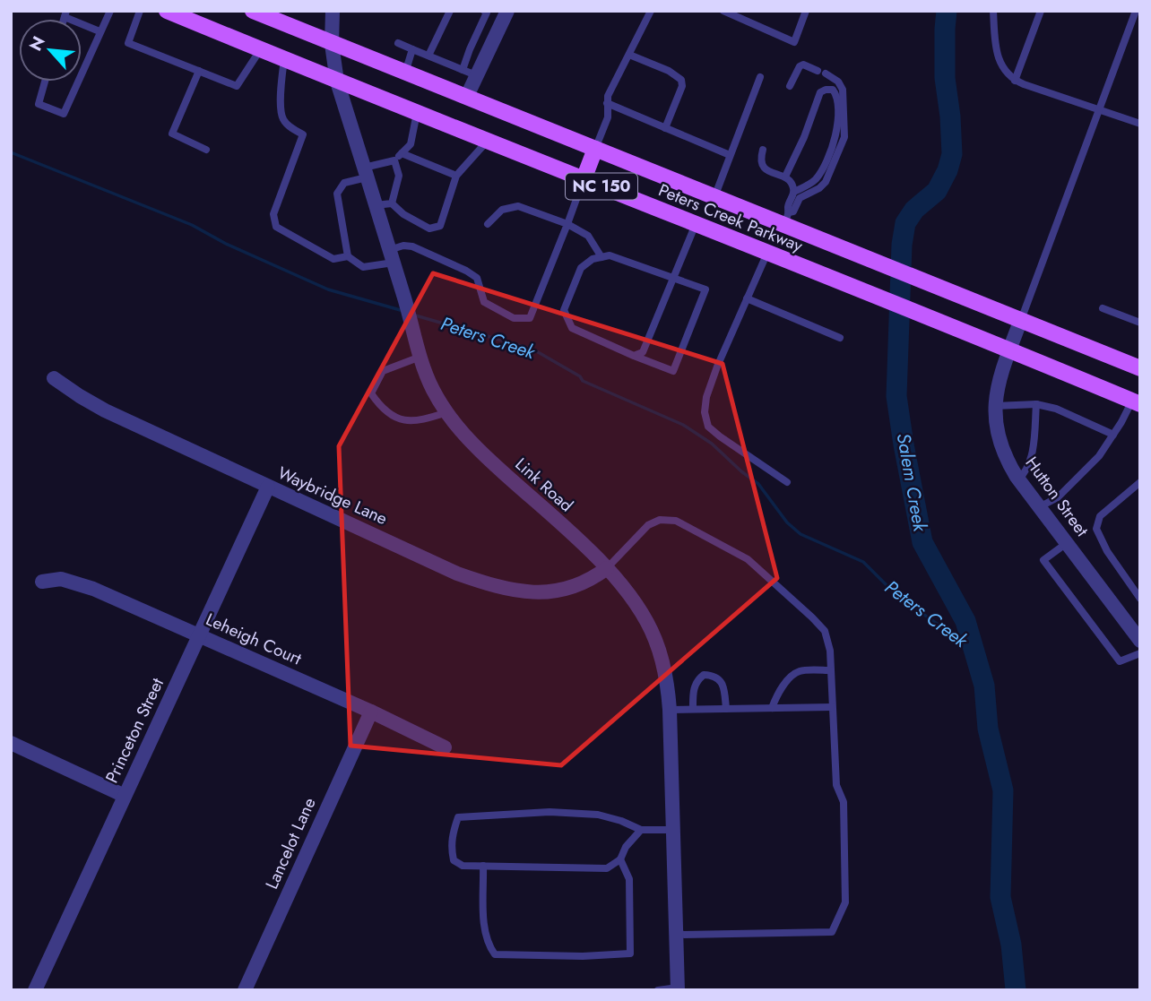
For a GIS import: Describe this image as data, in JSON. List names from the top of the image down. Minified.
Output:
{"streets":{"main road":["NC 150","Peters Creek Parkway"],"street":["Link Road","Waybridge Lane","Hutton Street","Leheigh Court","Princeton Street","Lancelot Lane"]},"crossings":[["Peters Creek Parkway","Link Road"],["Peters Creek Parkway","Hutton Street"],["Link Road","Waybridge Lane"],["Waybridge Lane","Princeton Street"],["Leheigh Court","Princeton Street"],["Leheigh Court","Lancelot Lane"]],"water":["Peters Creek","Salem Creek"],"north":"top left"}
